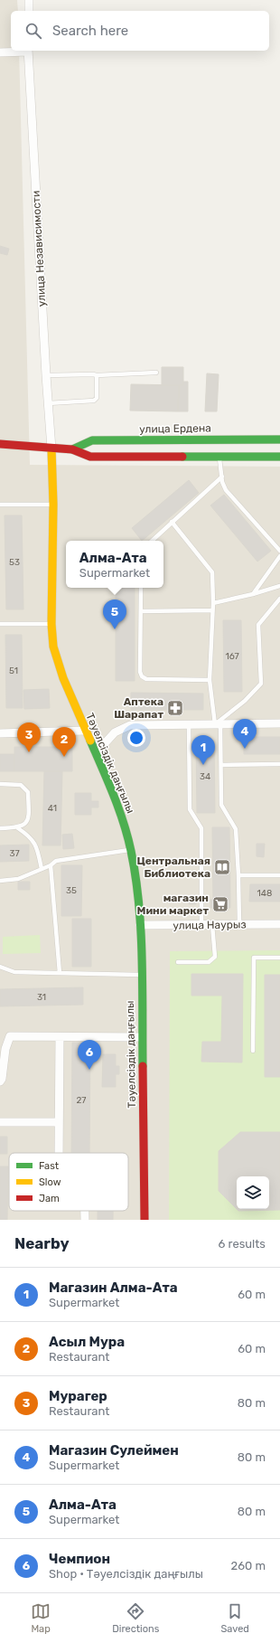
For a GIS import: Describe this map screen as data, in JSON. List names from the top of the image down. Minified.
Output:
{"streets":{"street":["улица Независимости","улица Ердена","Тәуелсіздік даңғылы","улица Наурыз"]},"crossings":[["улица Независимости","улица Ердена"],["улица Независимости","Тәуелсіздік даңғылы"],["улица Ердена","Тәуелсіздік даңғылы"],["Тәуелсіздік даңғылы","улица Наурыз"]],"places":{"pharmacy":["Аптека Шарапат"],"library":["Центральная Библиотека"],"supermarket":["магазин Мини маркет"]},"house_numbers":["53","167","51","34","41","37","35","148","31","27"],"legend":["Fast","Slow","Jam"],"page":{"search":"Search here","popup":["Алма-Ата","Supermarket"],"pins":["5","4","3","2","1","6"],"heading":["Nearby","6 results"],"list":[{"mark":"1","name":"Магазин Алма-Ата","note":"Supermarket","value":"60 m"},{"mark":"2","name":"Асыл Мура","note":"Restaurant","value":"60 m"},{"mark":"3","name":"Мурагер","note":"Restaurant","value":"80 m"},{"mark":"4","name":"Магазин Сулеймен","note":"Supermarket","value":"80 m"},{"mark":"5","name":"Алма-Ата","note":"Supermarket","value":"80 m"},{"mark":"6","name":"Чемпион","note":"Shop · Тәуелсіздік даңғылы","value":"260 m"}],"nav":["Map","Directions","Saved"]}}
